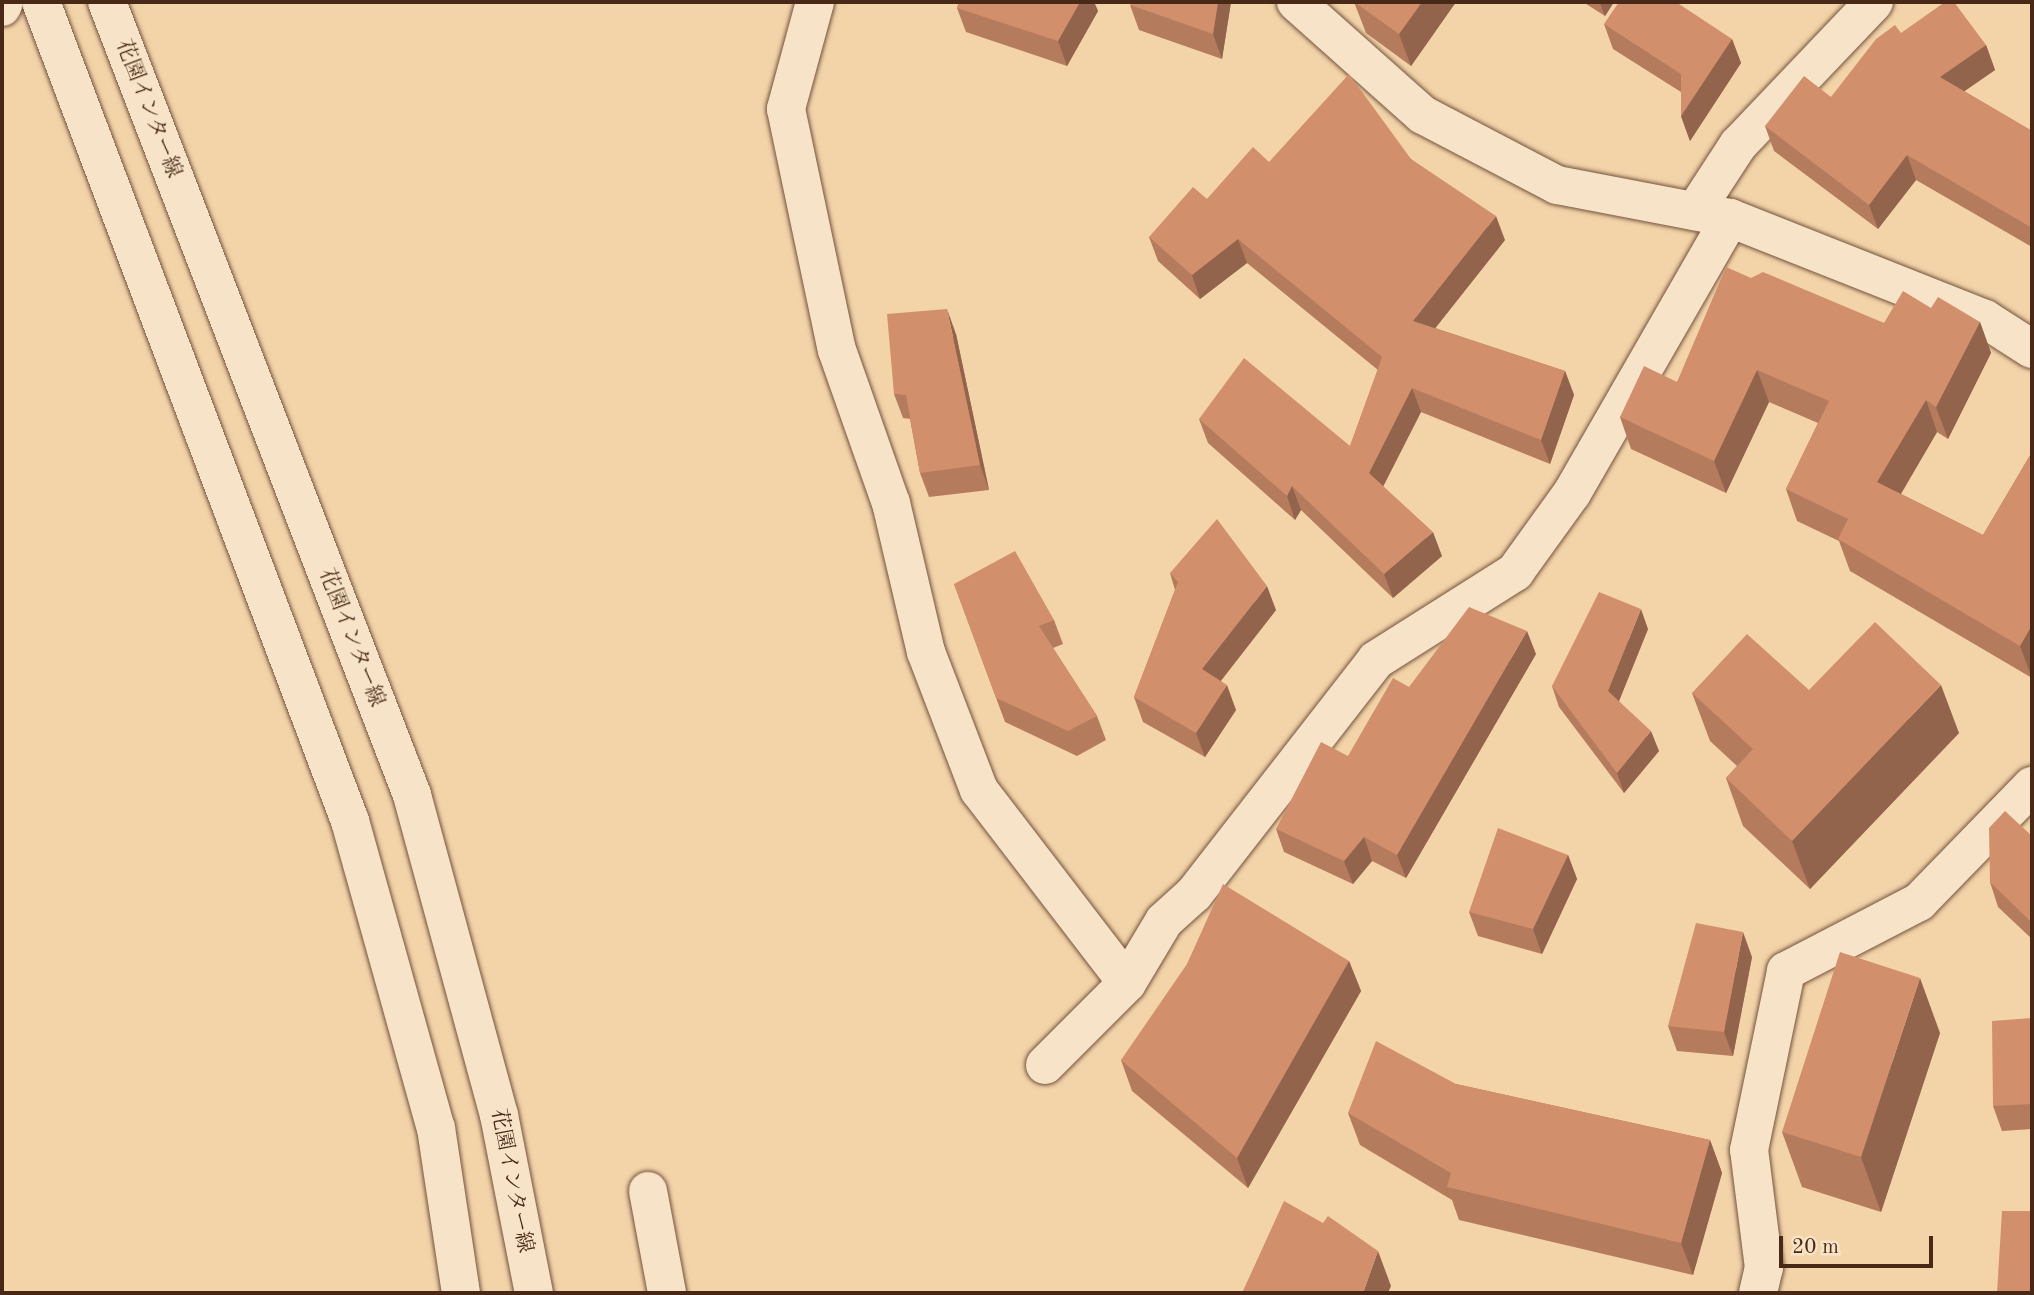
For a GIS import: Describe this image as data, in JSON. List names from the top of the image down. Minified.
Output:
{"streets":{"street":["花園インター線"]},"scale_bar":"20 m"}
